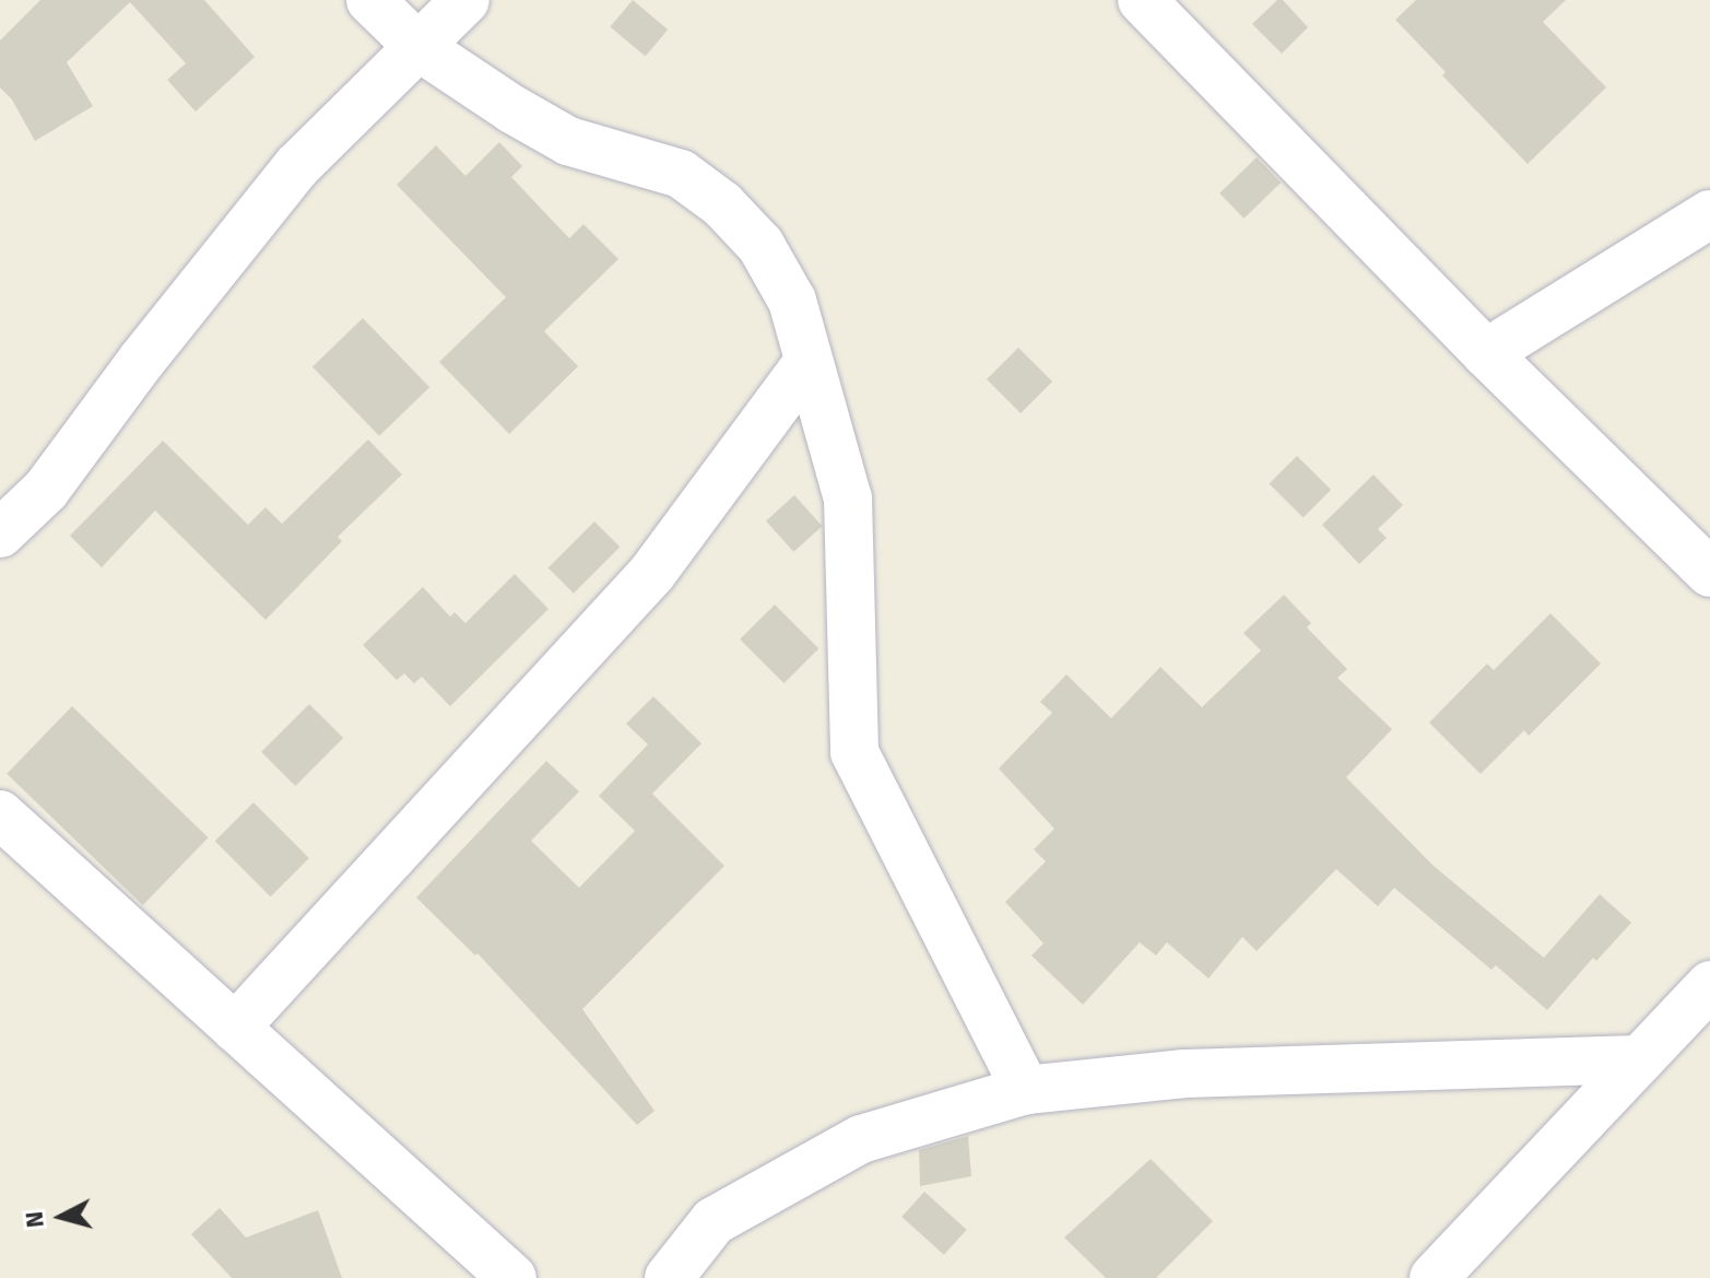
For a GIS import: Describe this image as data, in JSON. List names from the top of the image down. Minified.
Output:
{"north":"left"}
